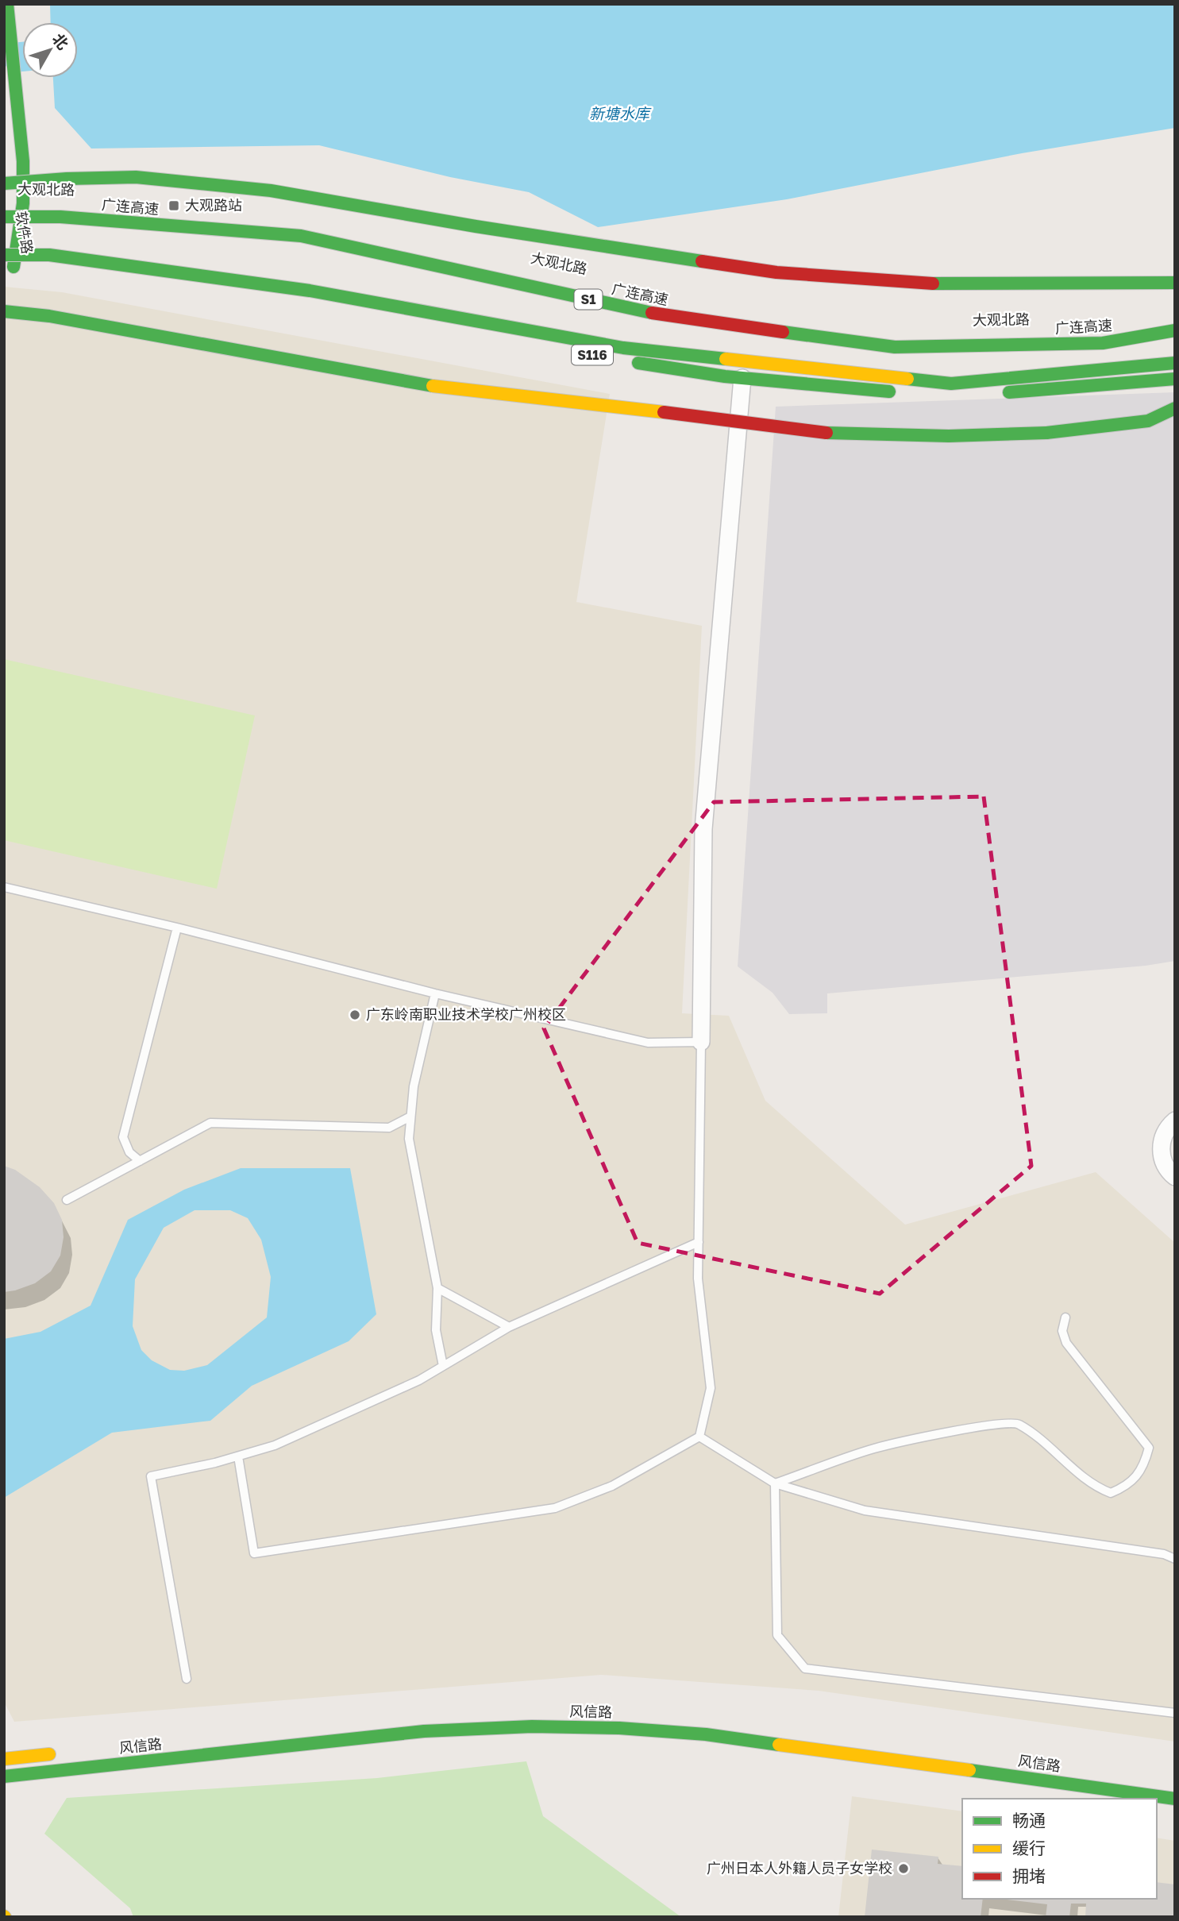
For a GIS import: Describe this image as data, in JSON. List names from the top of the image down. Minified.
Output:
{"streets":{"main road":["大观北路","广连高速","软件路","S1","S116","风信路"]},"crossings":[["大观北路","软件路"]],"water":["新塘水库"],"places":{"transit":["大观路站"],"other":["广东岭南职业技术学校广州校区","广州日本人外籍人员子女学校"]},"legend":["畅通","缓行","拥堵"],"north":"top right"}
